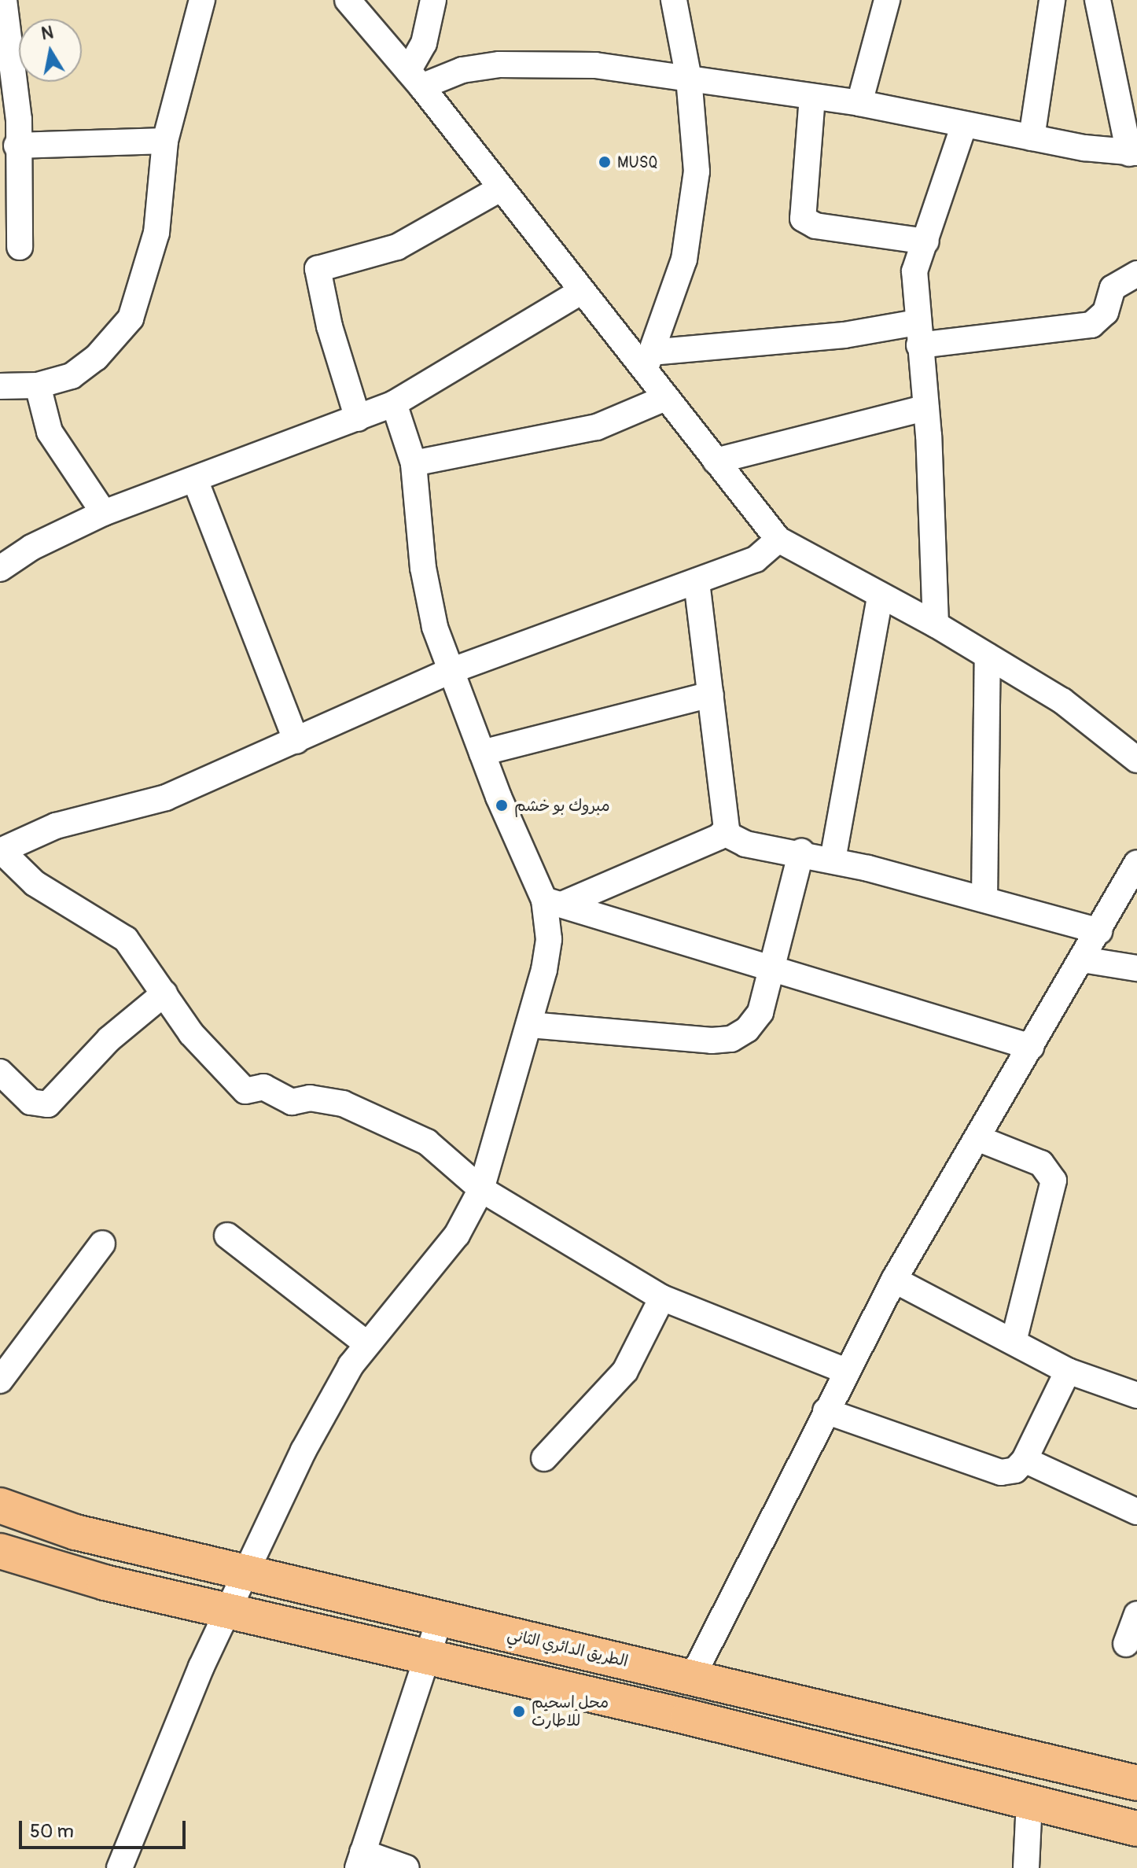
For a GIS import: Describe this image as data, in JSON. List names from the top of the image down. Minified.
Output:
{"streets":{"main road":["الطريق الدائري الثاني"]},"places":["MUSQ","مبروك بو خشم","محل اسحيم للاطارت"],"scale_bar":"50 m","north":"top"}
